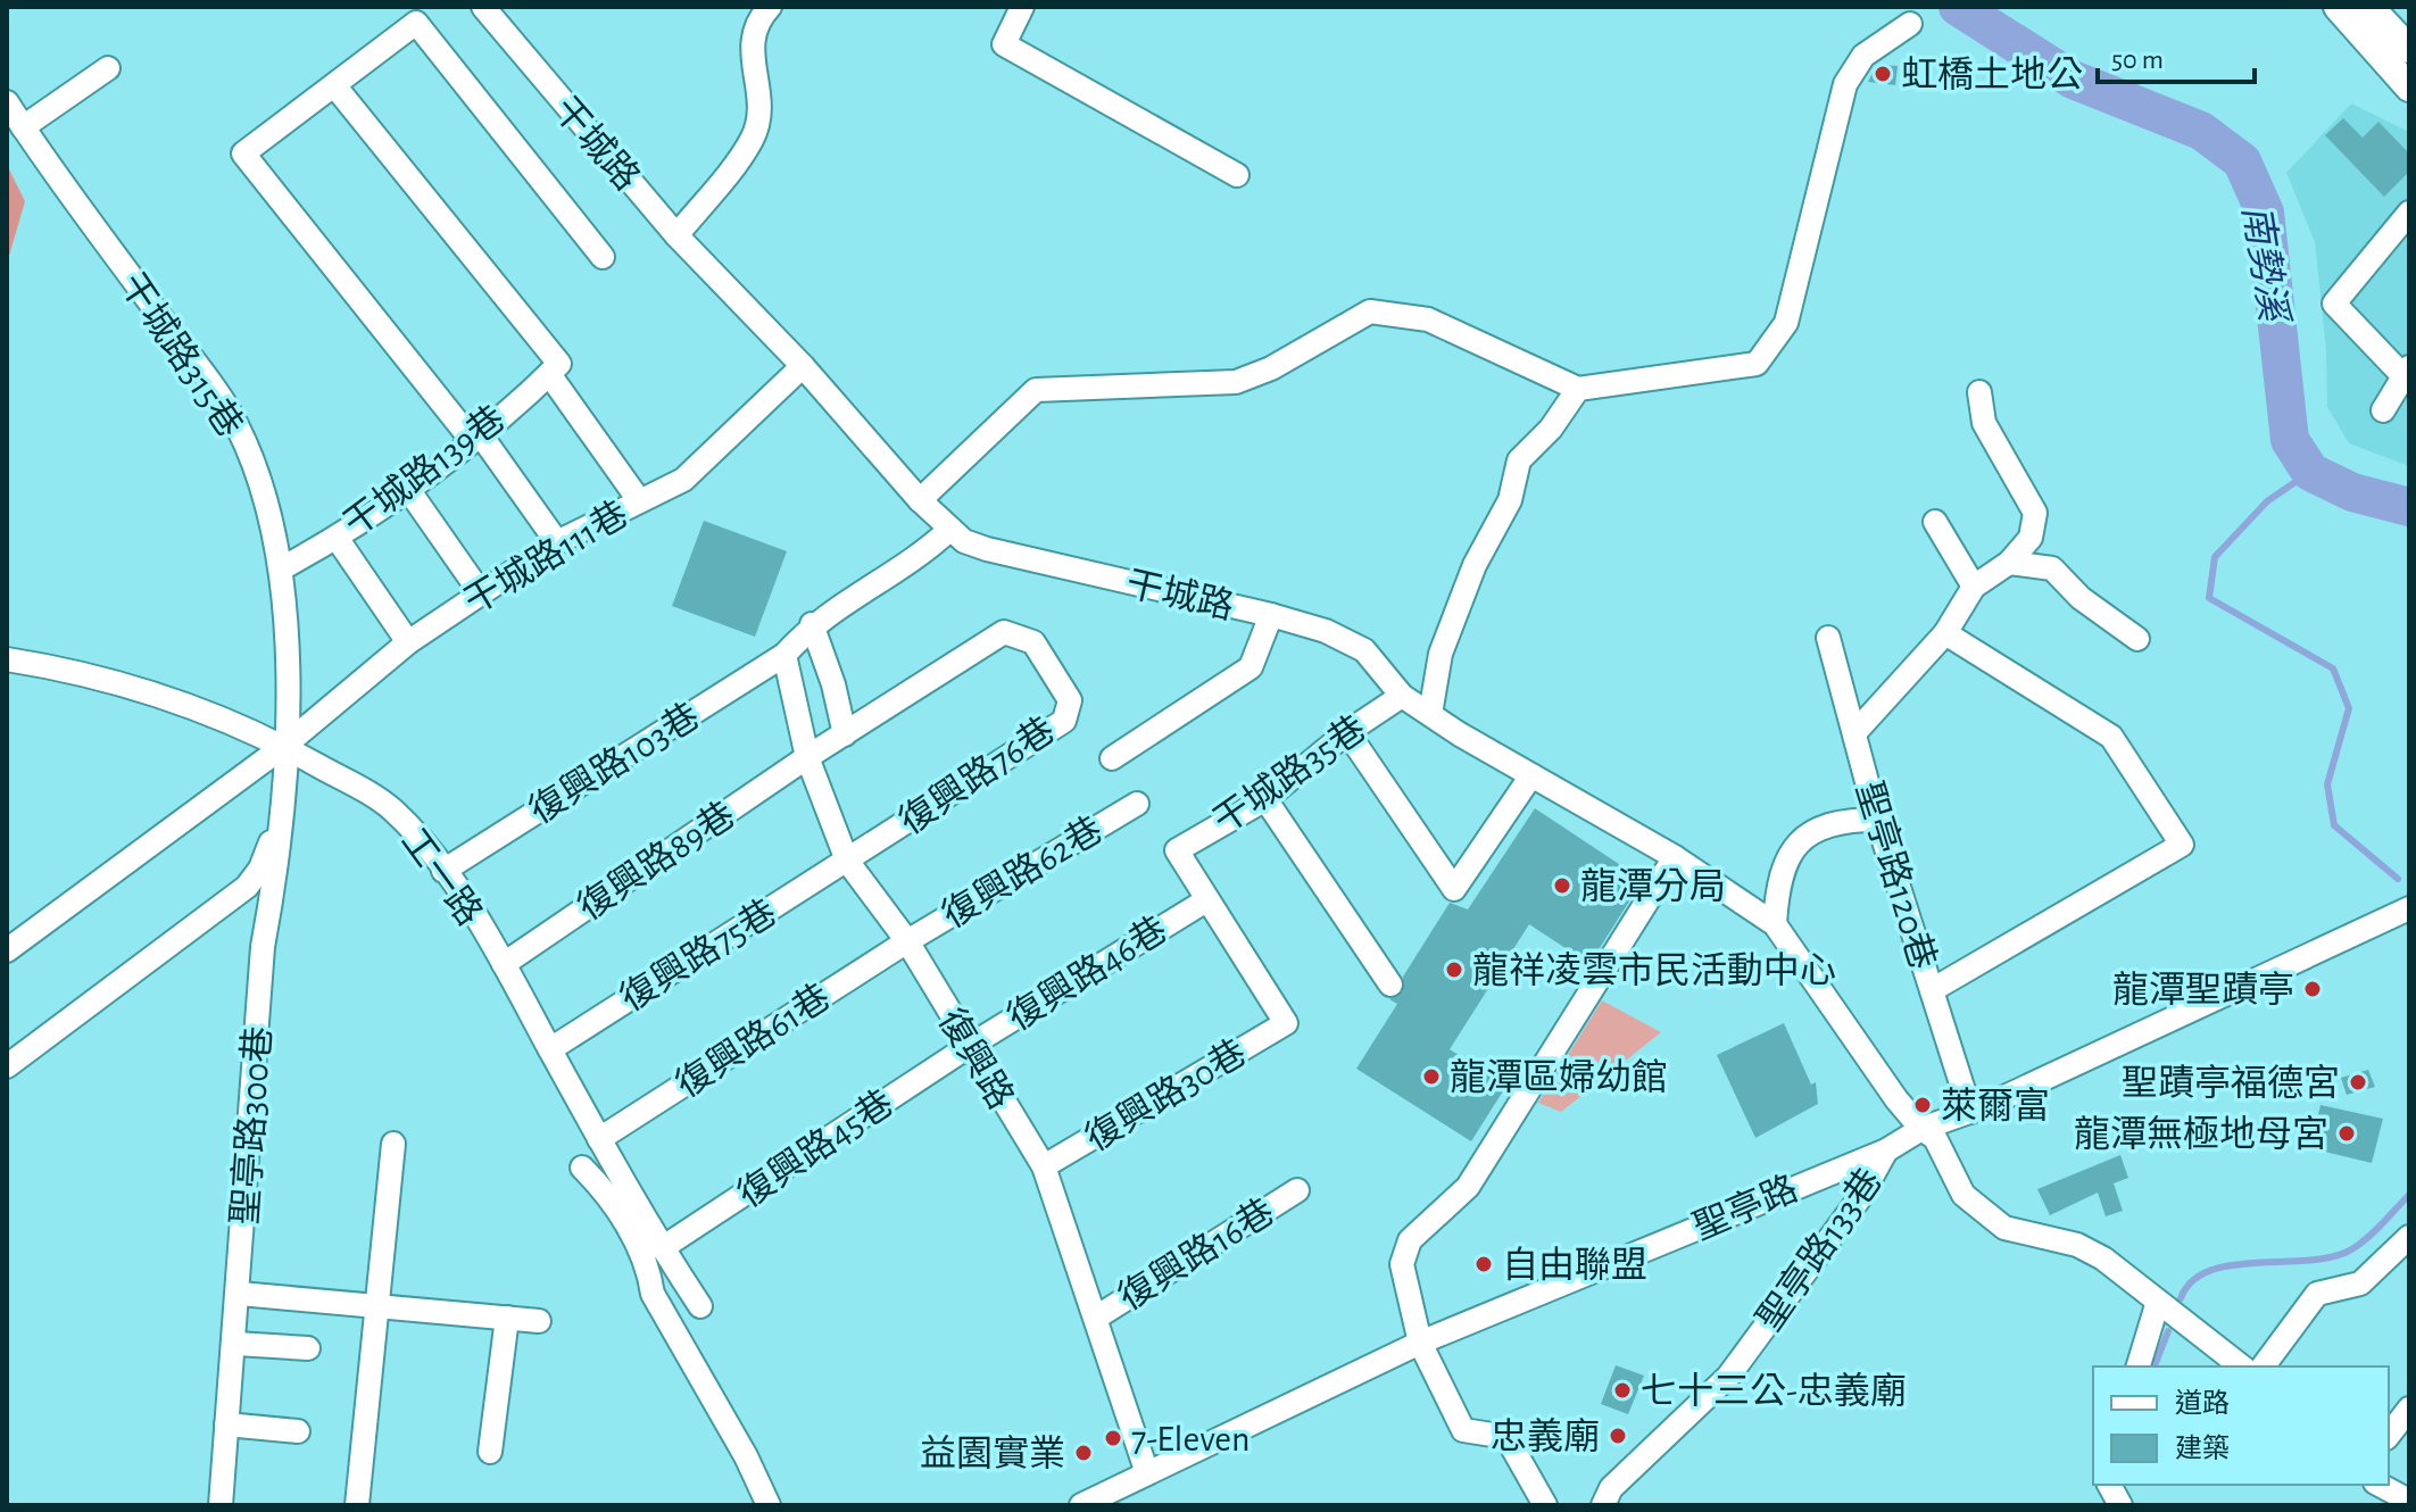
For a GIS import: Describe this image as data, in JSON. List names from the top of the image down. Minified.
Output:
{"streets":{"street":["干城路","干城路315巷","干城路139巷","干城路111巷","復興路103巷","干城路35巷","復興路76巷","復興路89巷","復興路62巷","聖亭路120巷","工一路","復興路75巷","復興路46巷","復興路61巷","復興路","復興路30巷","聖亭路300巷","復興路45巷","聖亭路","聖亭路133巷","復興路16巷"]},"crossings":[["干城路","干城路111巷"],["干城路","復興路103巷"],["干城路","干城路35巷"],["干城路","聖亭路"],["干城路315巷","干城路139巷"],["干城路315巷","干城路111巷"],["干城路315巷","工一路"],["干城路315巷","聖亭路300巷"],["干城路111巷","工一路"],["干城路111巷","聖亭路300巷"],["復興路103巷","工一路"],["復興路103巷","復興路"],["干城路35巷","復興路46巷"],["干城路35巷","復興路30巷"],["復興路76巷","復興路89巷"],["復興路76巷","復興路75巷"],["復興路76巷","復興路"],["復興路89巷","工一路"],["復興路89巷","復興路"],["復興路62巷","復興路61巷"],["復興路62巷","復興路"],["聖亭路120巷","聖亭路"],["工一路","復興路75巷"],["工一路","復興路61巷"],["工一路","聖亭路300巷"],["工一路","復興路45巷"],["復興路75巷","復興路"],["復興路46巷","復興路"],["復興路46巷","復興路30巷"],["復興路46巷","復興路45巷"],["復興路61巷","復興路"],["復興路","復興路30巷"],["復興路","復興路45巷"],["復興路","聖亭路"],["復興路","復興路16巷"],["聖亭路","聖亭路133巷"]],"water":["南勢溪"],"places":["虹橋土地公","龍潭分局","龍祥凌雲市民活動中心","龍潭聖蹟亭","龍潭區婦幼館","聖蹟亭福德宮","萊爾富","龍潭無極地母宮","自由聯盟","七十三公-忠義廟","忠義廟","7-Eleven","益園實業"],"legend":["道路","建築"],"scale_bar":"50 m"}
